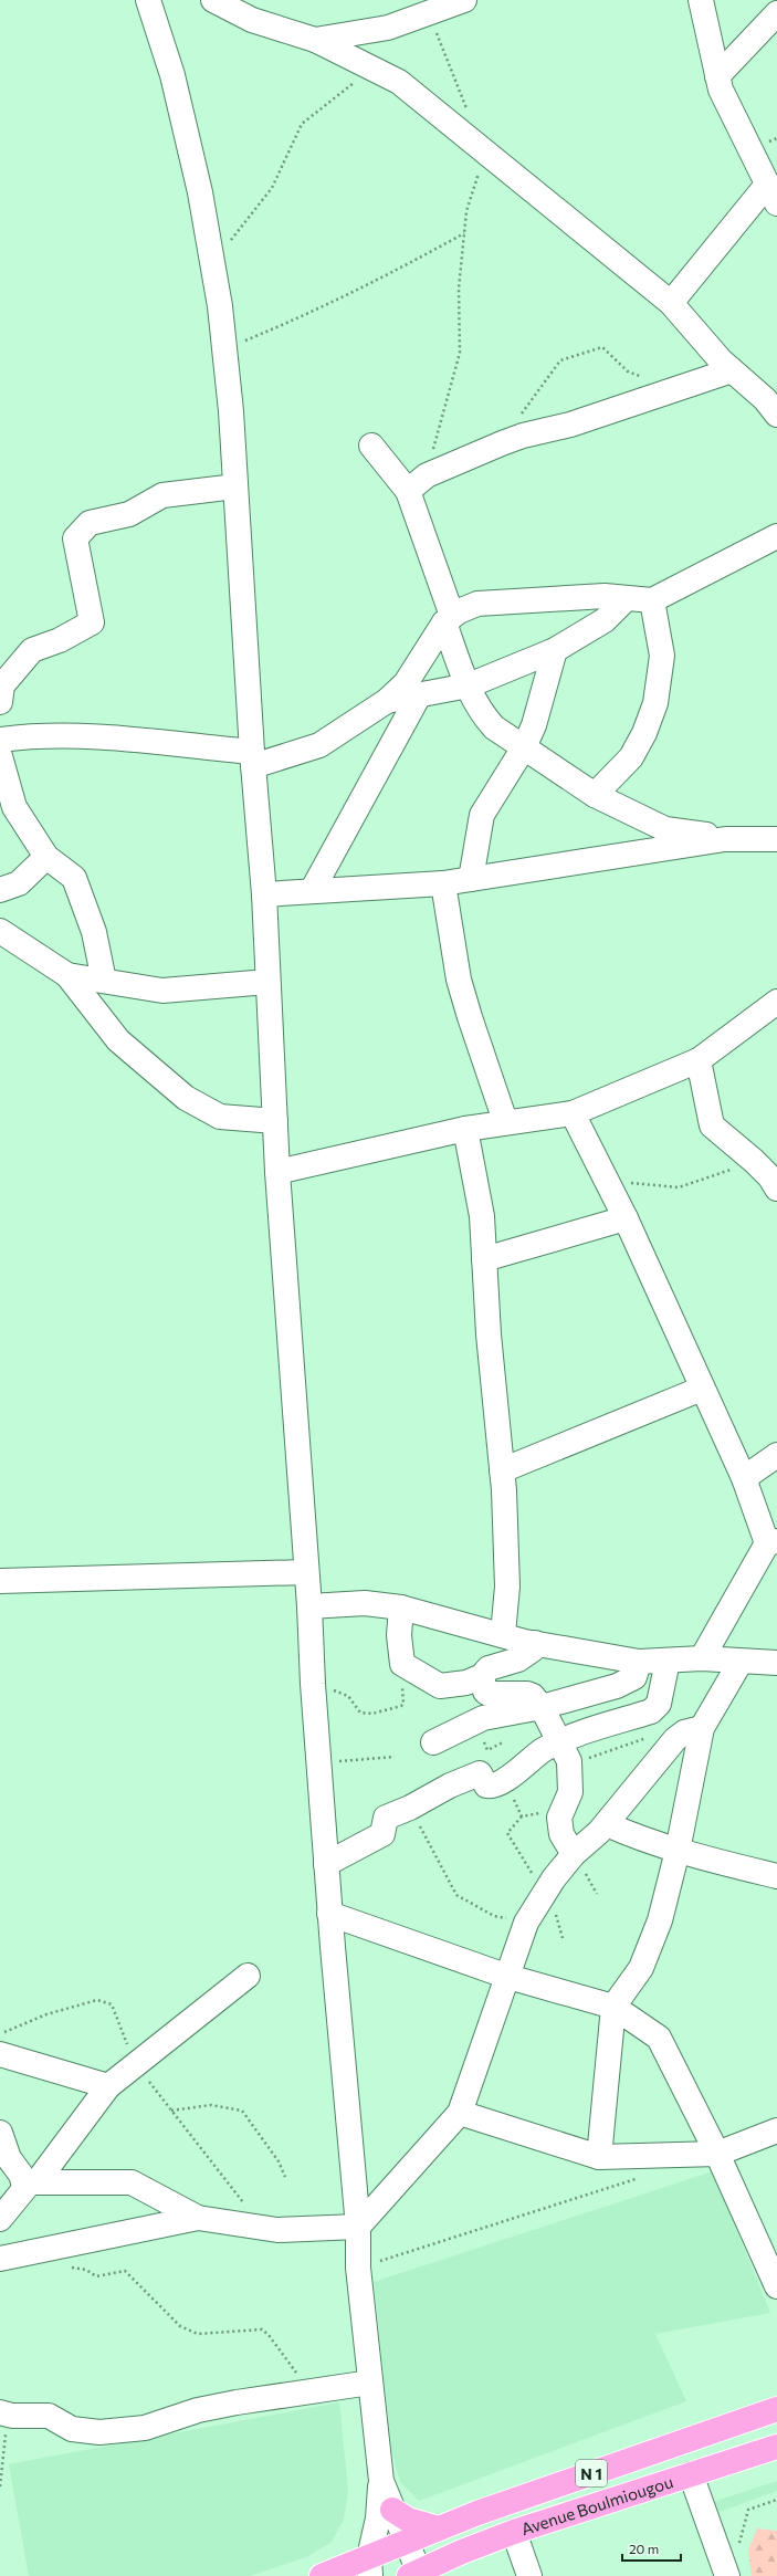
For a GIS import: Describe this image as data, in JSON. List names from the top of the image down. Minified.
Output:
{"streets":{"highway":["N 1","Avenue Boulmiougou"]},"crossings":[["N 1","Avenue Boulmiougou"]],"scale_bar":"20 m"}
